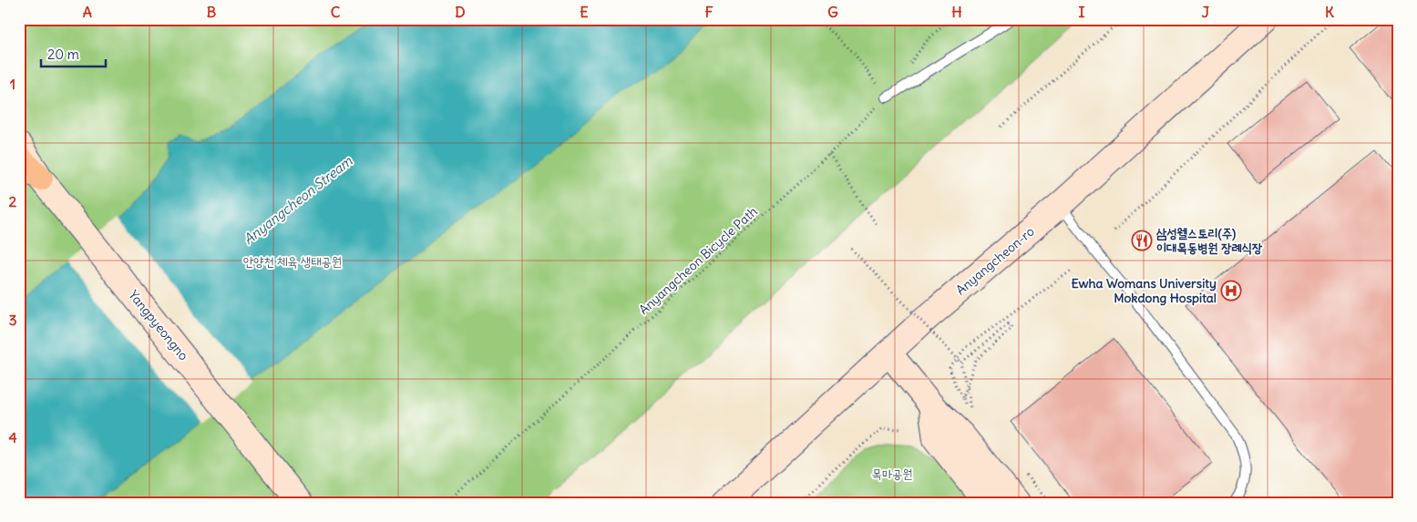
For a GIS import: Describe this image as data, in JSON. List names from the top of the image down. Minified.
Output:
{"streets":{"main road":["Anyangcheon-ro","Yangpyeongno"],"path":["Anyangcheon Bicycle Path"]},"water":["Anyangcheon Stream"],"parks":["안양천 체육 생태공원","목마공원"],"places":{"restaurant":["삼성웰스토리(주) 이대목동병원 장례식장"],"hospital":["Ewha Womans University Mokdong Hospital"]},"scale_bar":"20 m","grid":{"columns":["A","B","C","D","E","F","G","H","I","J","K"],"rows":["1","2","3","4"]}}
